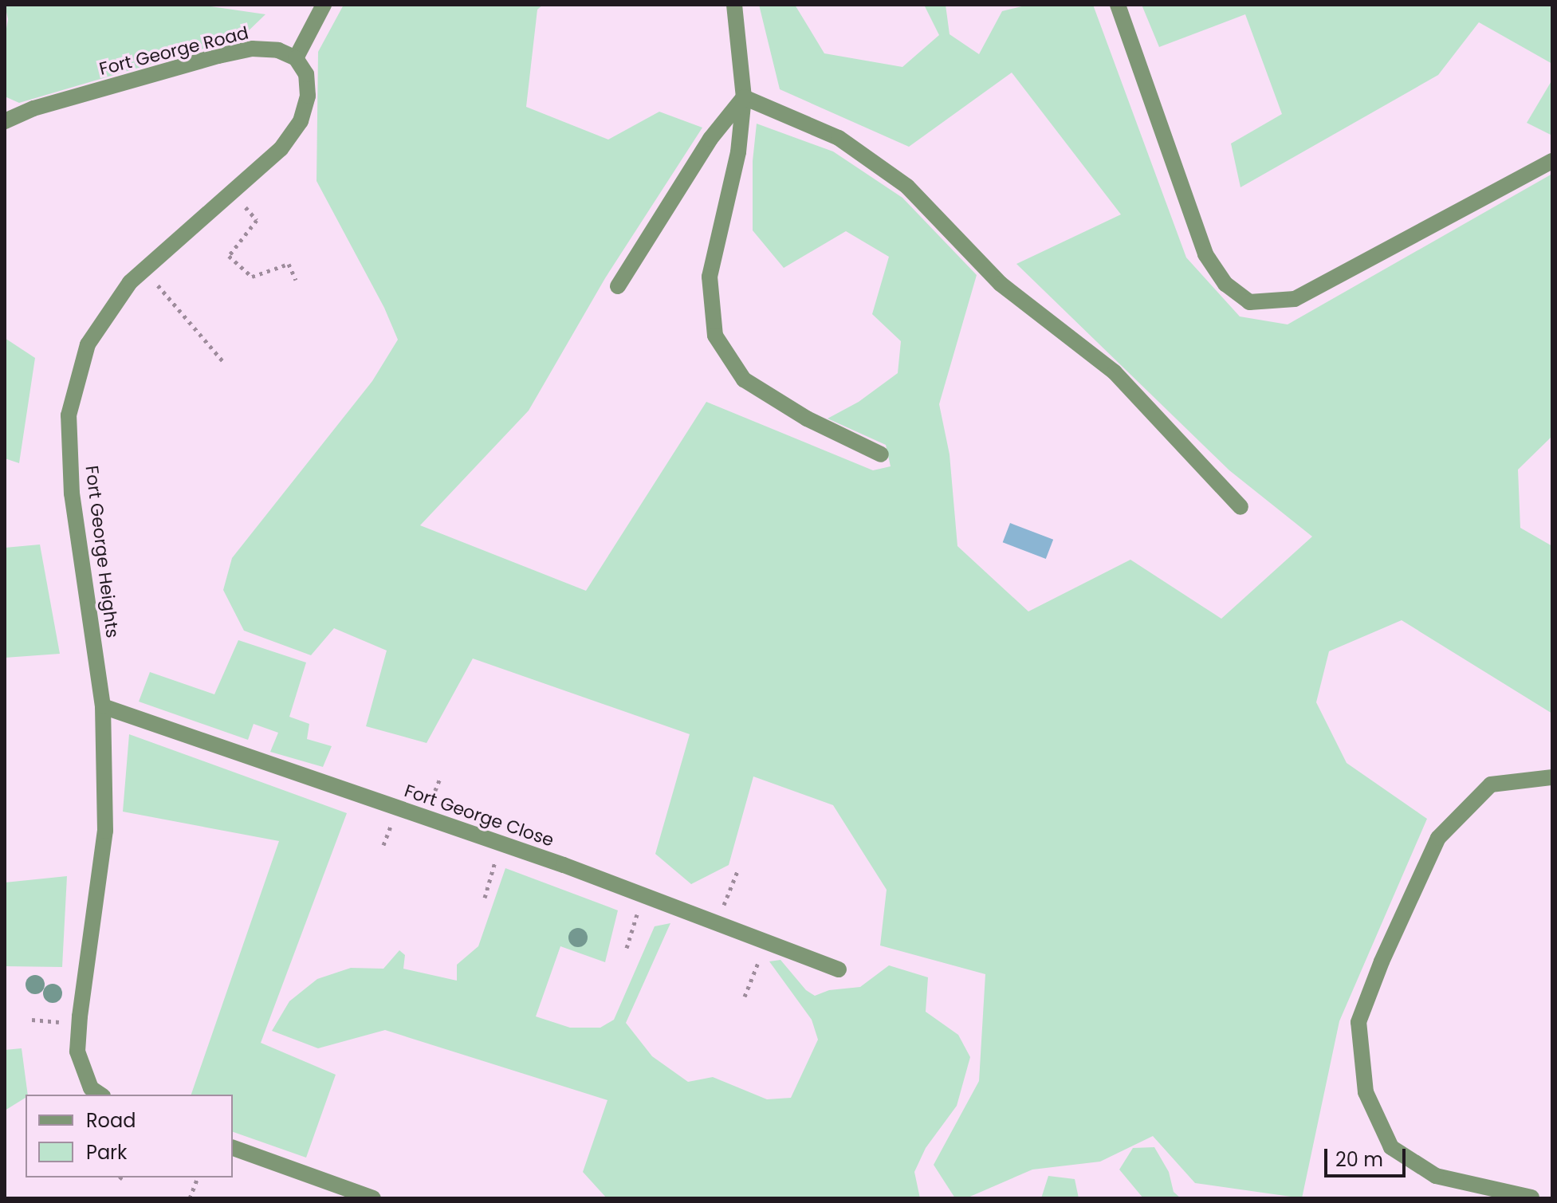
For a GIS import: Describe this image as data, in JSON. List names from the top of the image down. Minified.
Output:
{"streets":{"street":["Fort George Road","Fort George Heights","Fort George Close"]},"crossings":[["Fort George Road","Fort George Heights"],["Fort George Heights","Fort George Close"]],"legend":["Road","Park"],"scale_bar":"20 m"}
